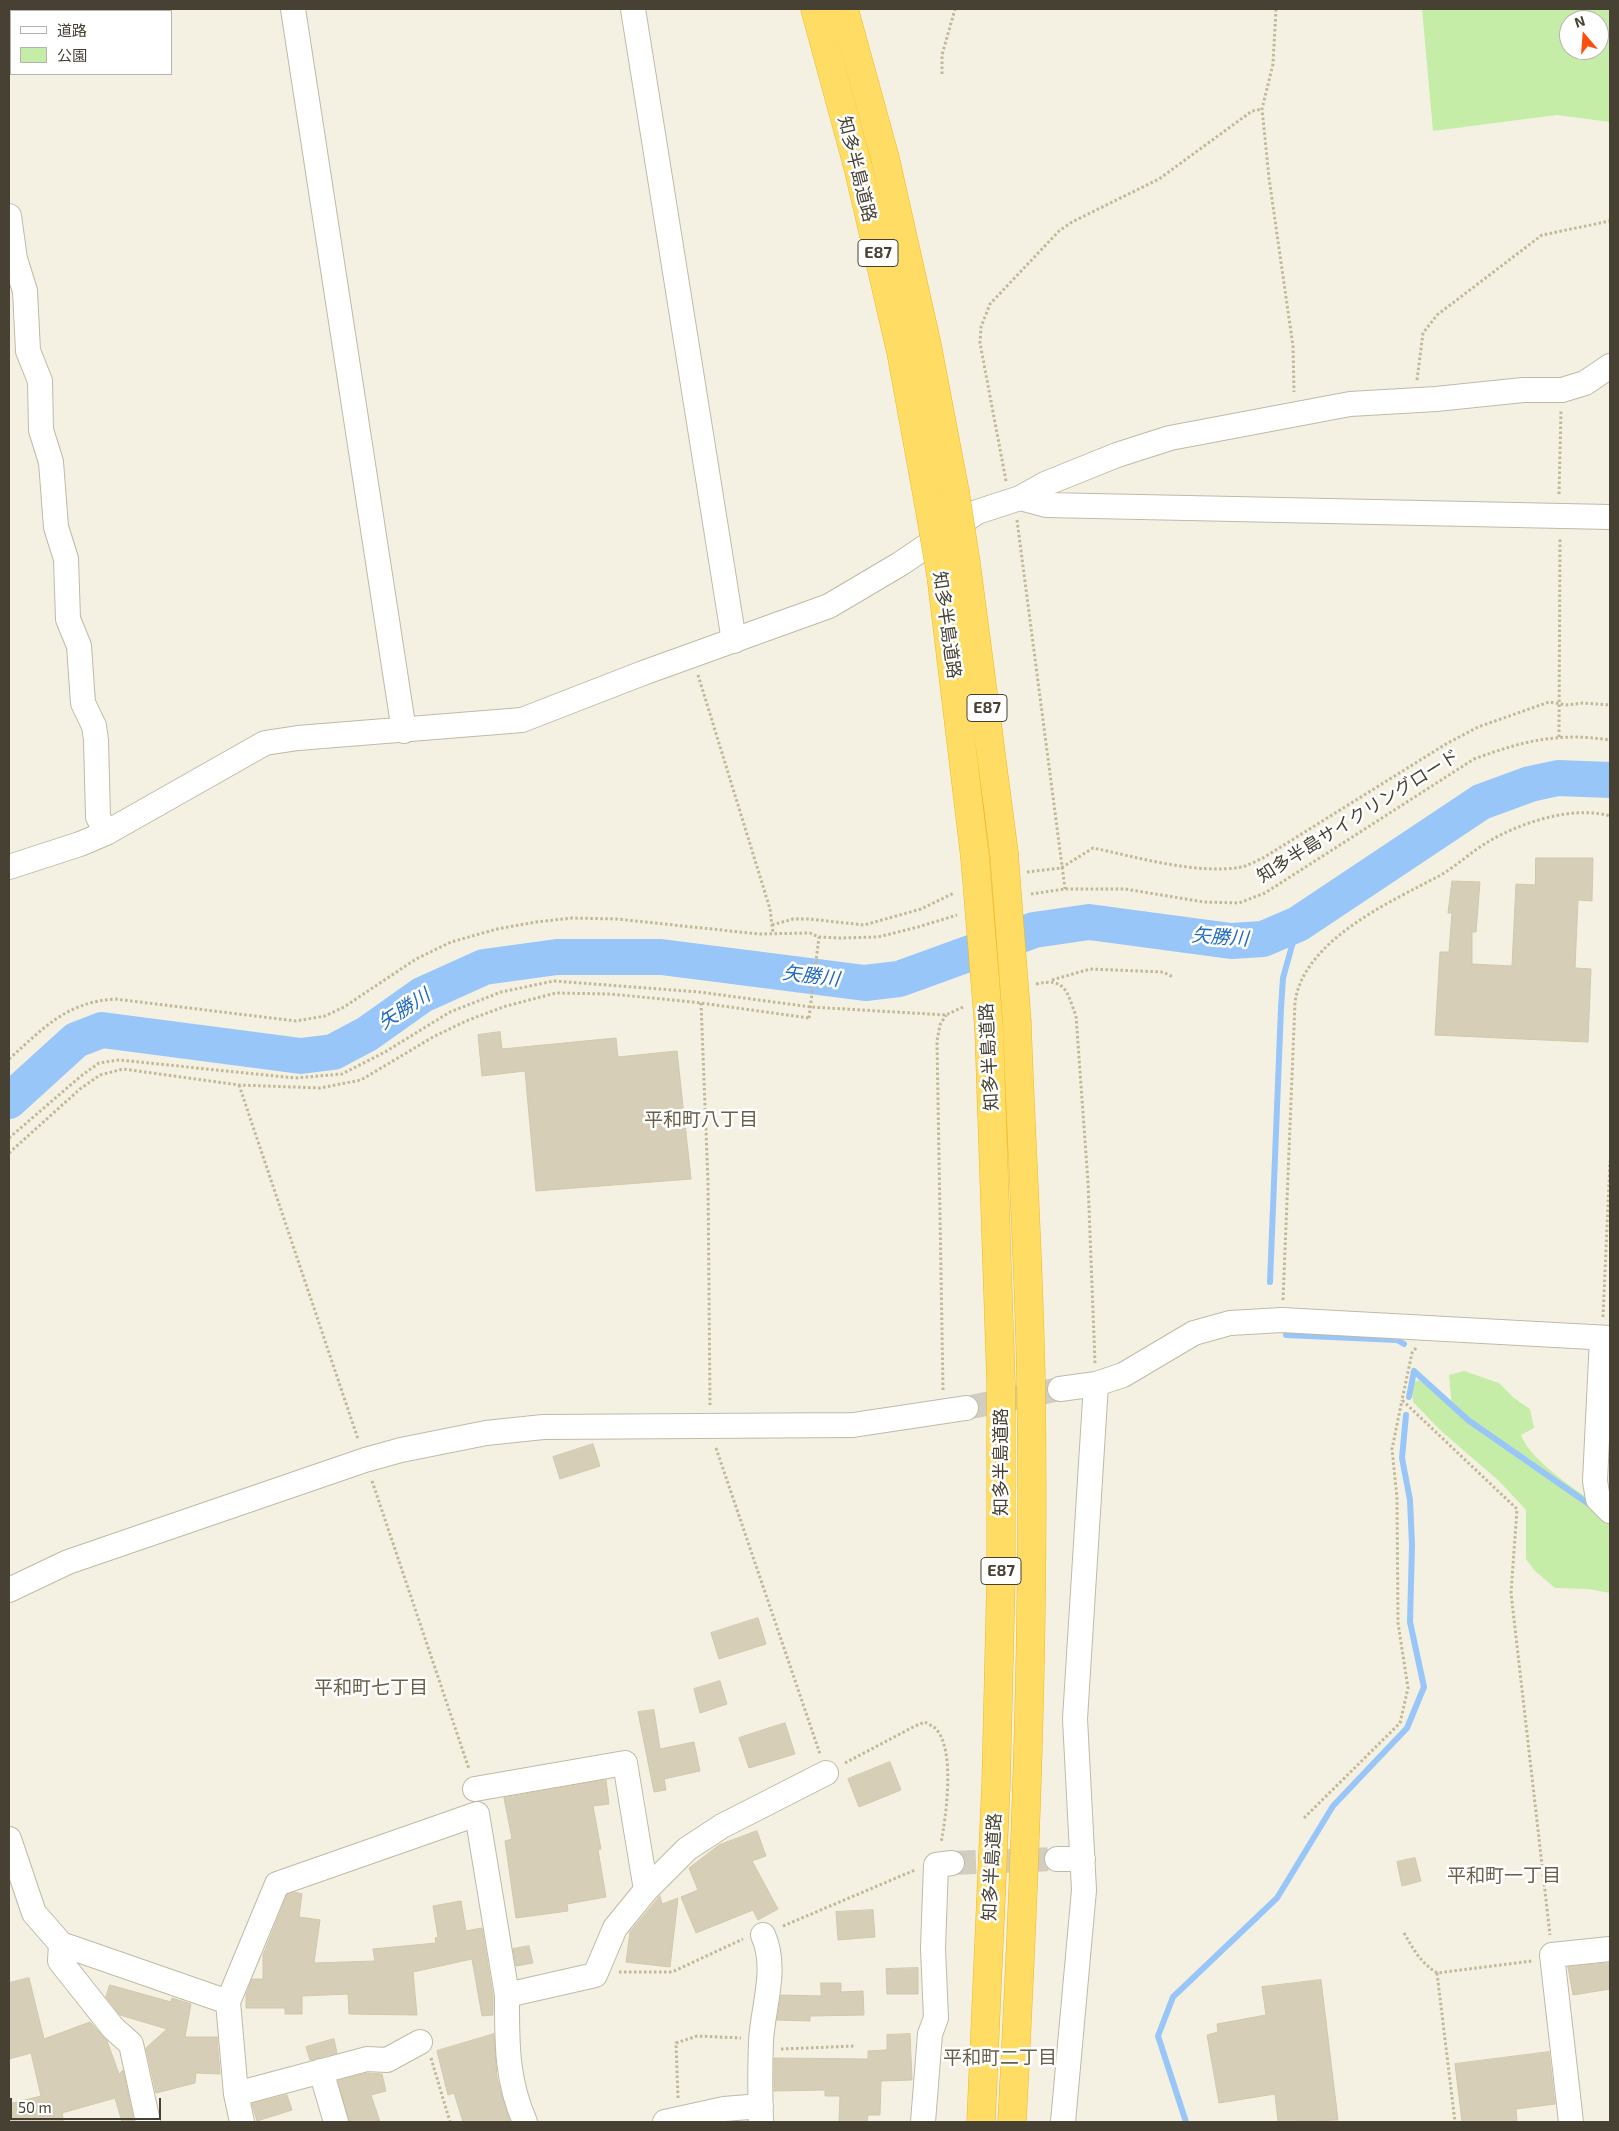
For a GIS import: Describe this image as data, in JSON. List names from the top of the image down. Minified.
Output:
{"streets":{"highway":["知多半島道路","E87"],"path":["知多半島サイクリングロード"]},"districts":["平和町八丁目","平和町七丁目","平和町一丁目","平和町二丁目"],"water":["矢勝川"],"legend":["道路","公園"],"scale_bar":"50 m","north":"top"}
